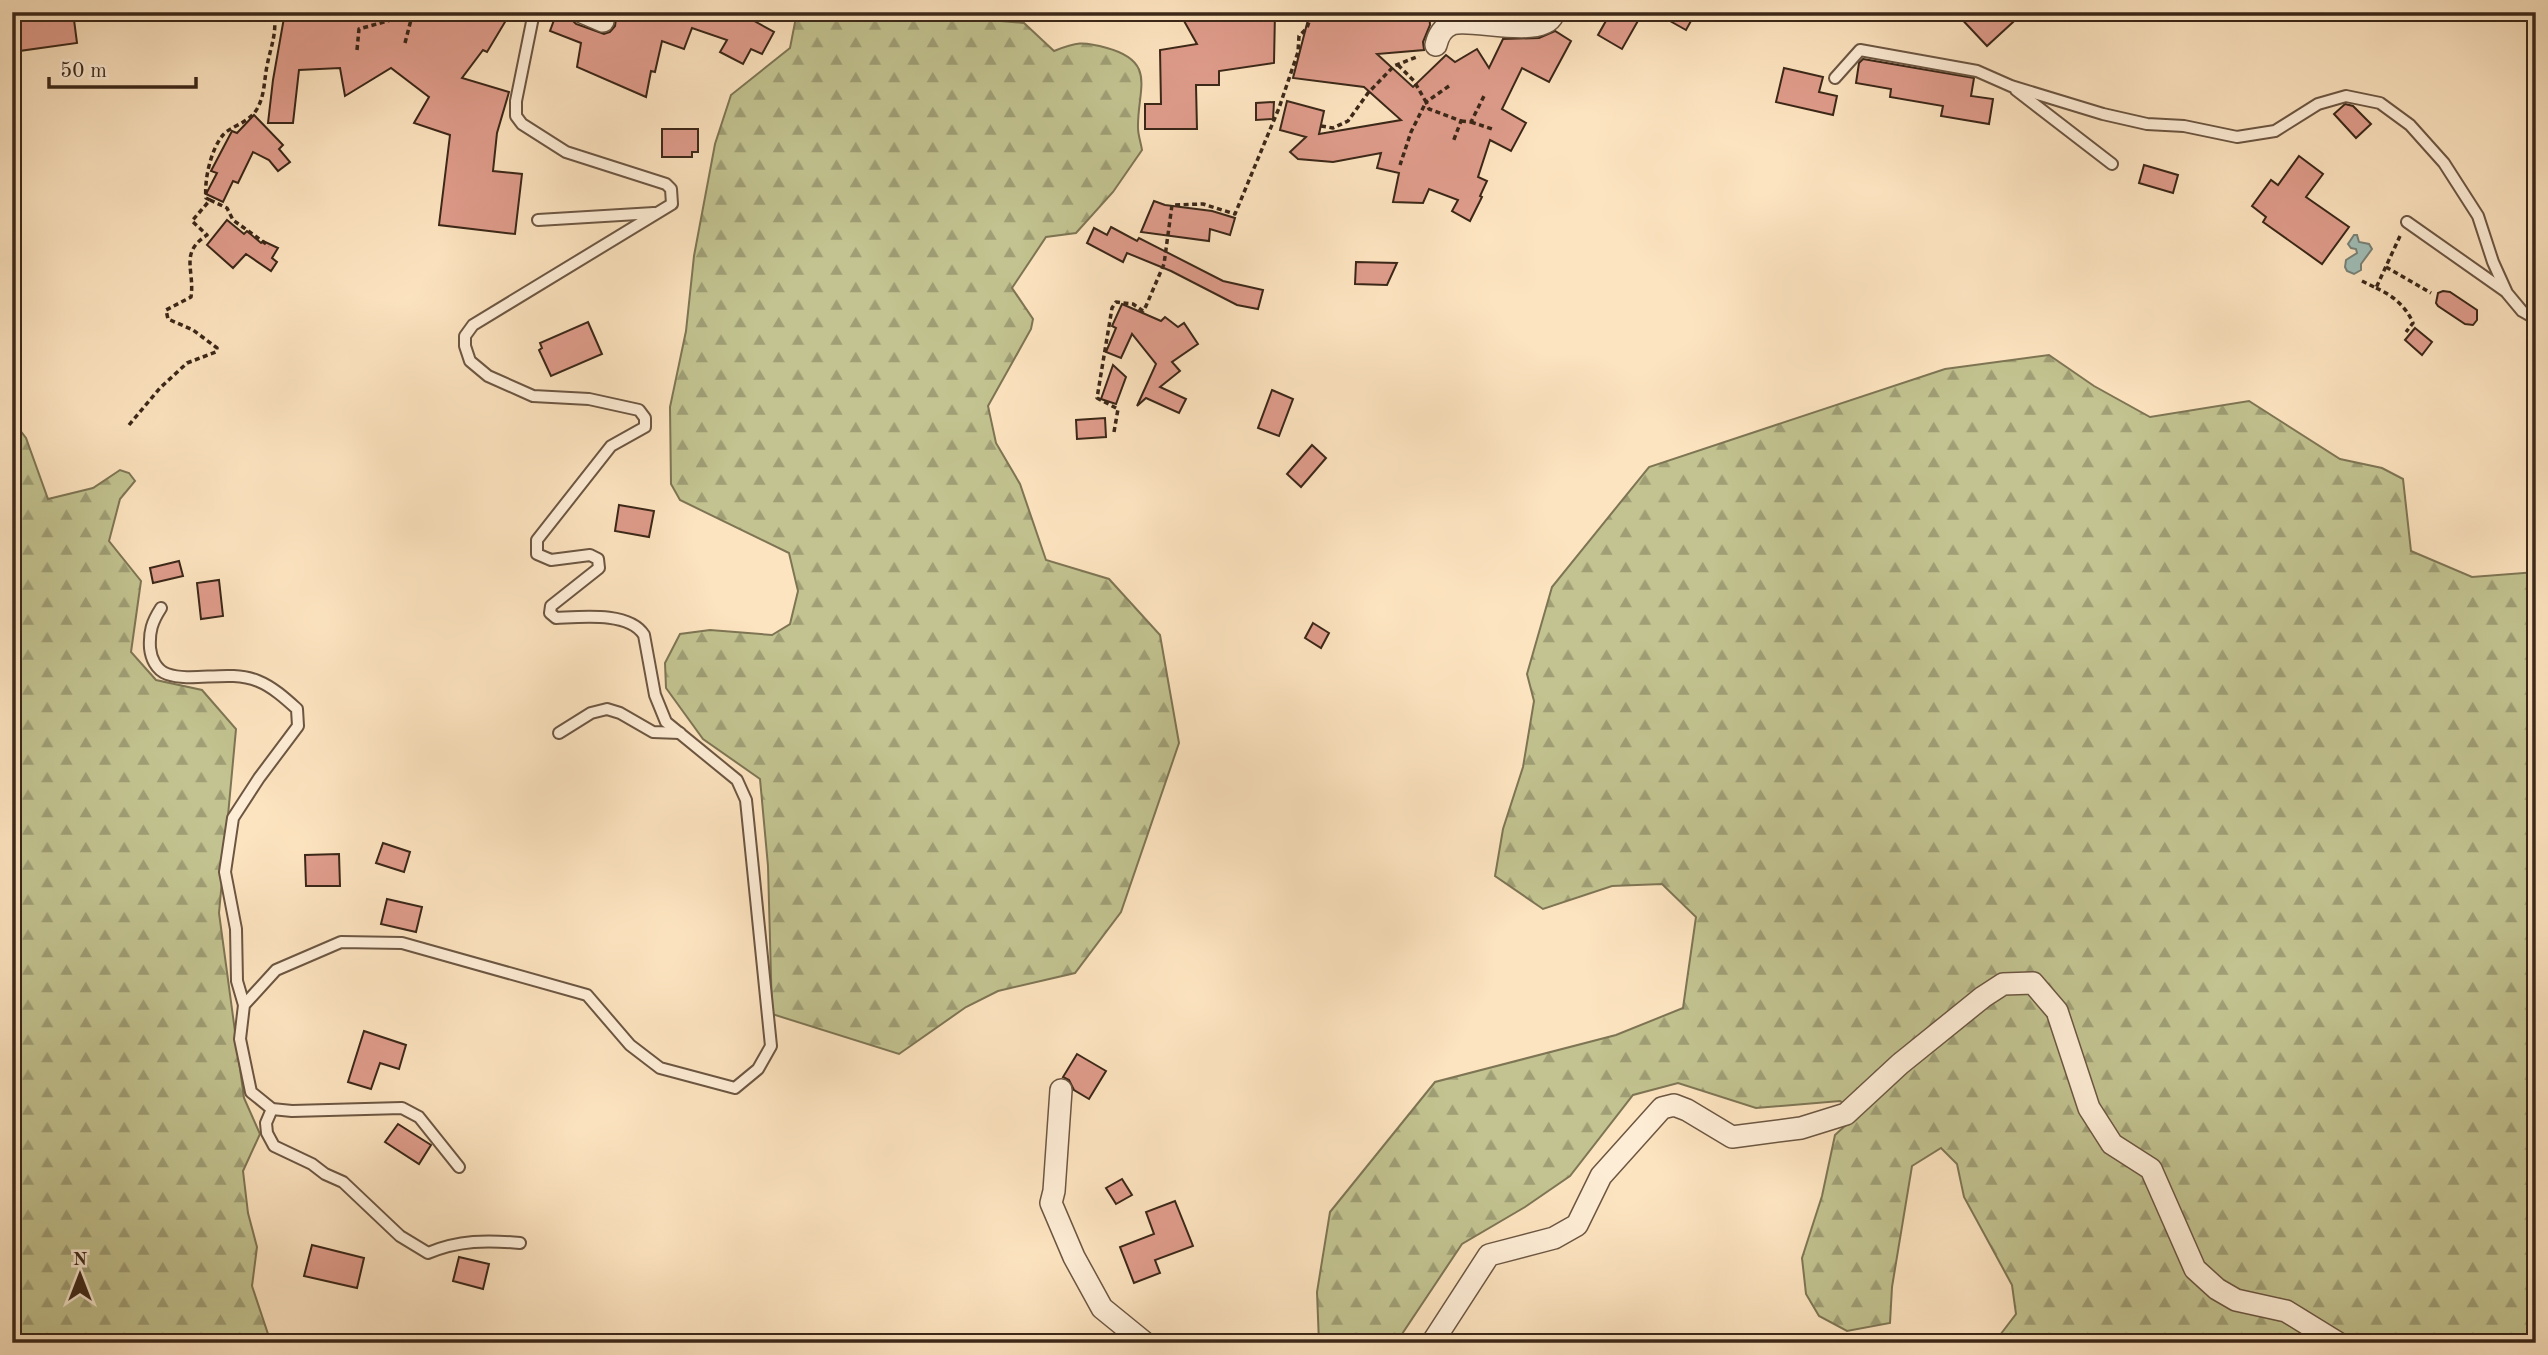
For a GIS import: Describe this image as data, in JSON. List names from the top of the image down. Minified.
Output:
{"scale_bar":"50 m","north":"top"}
